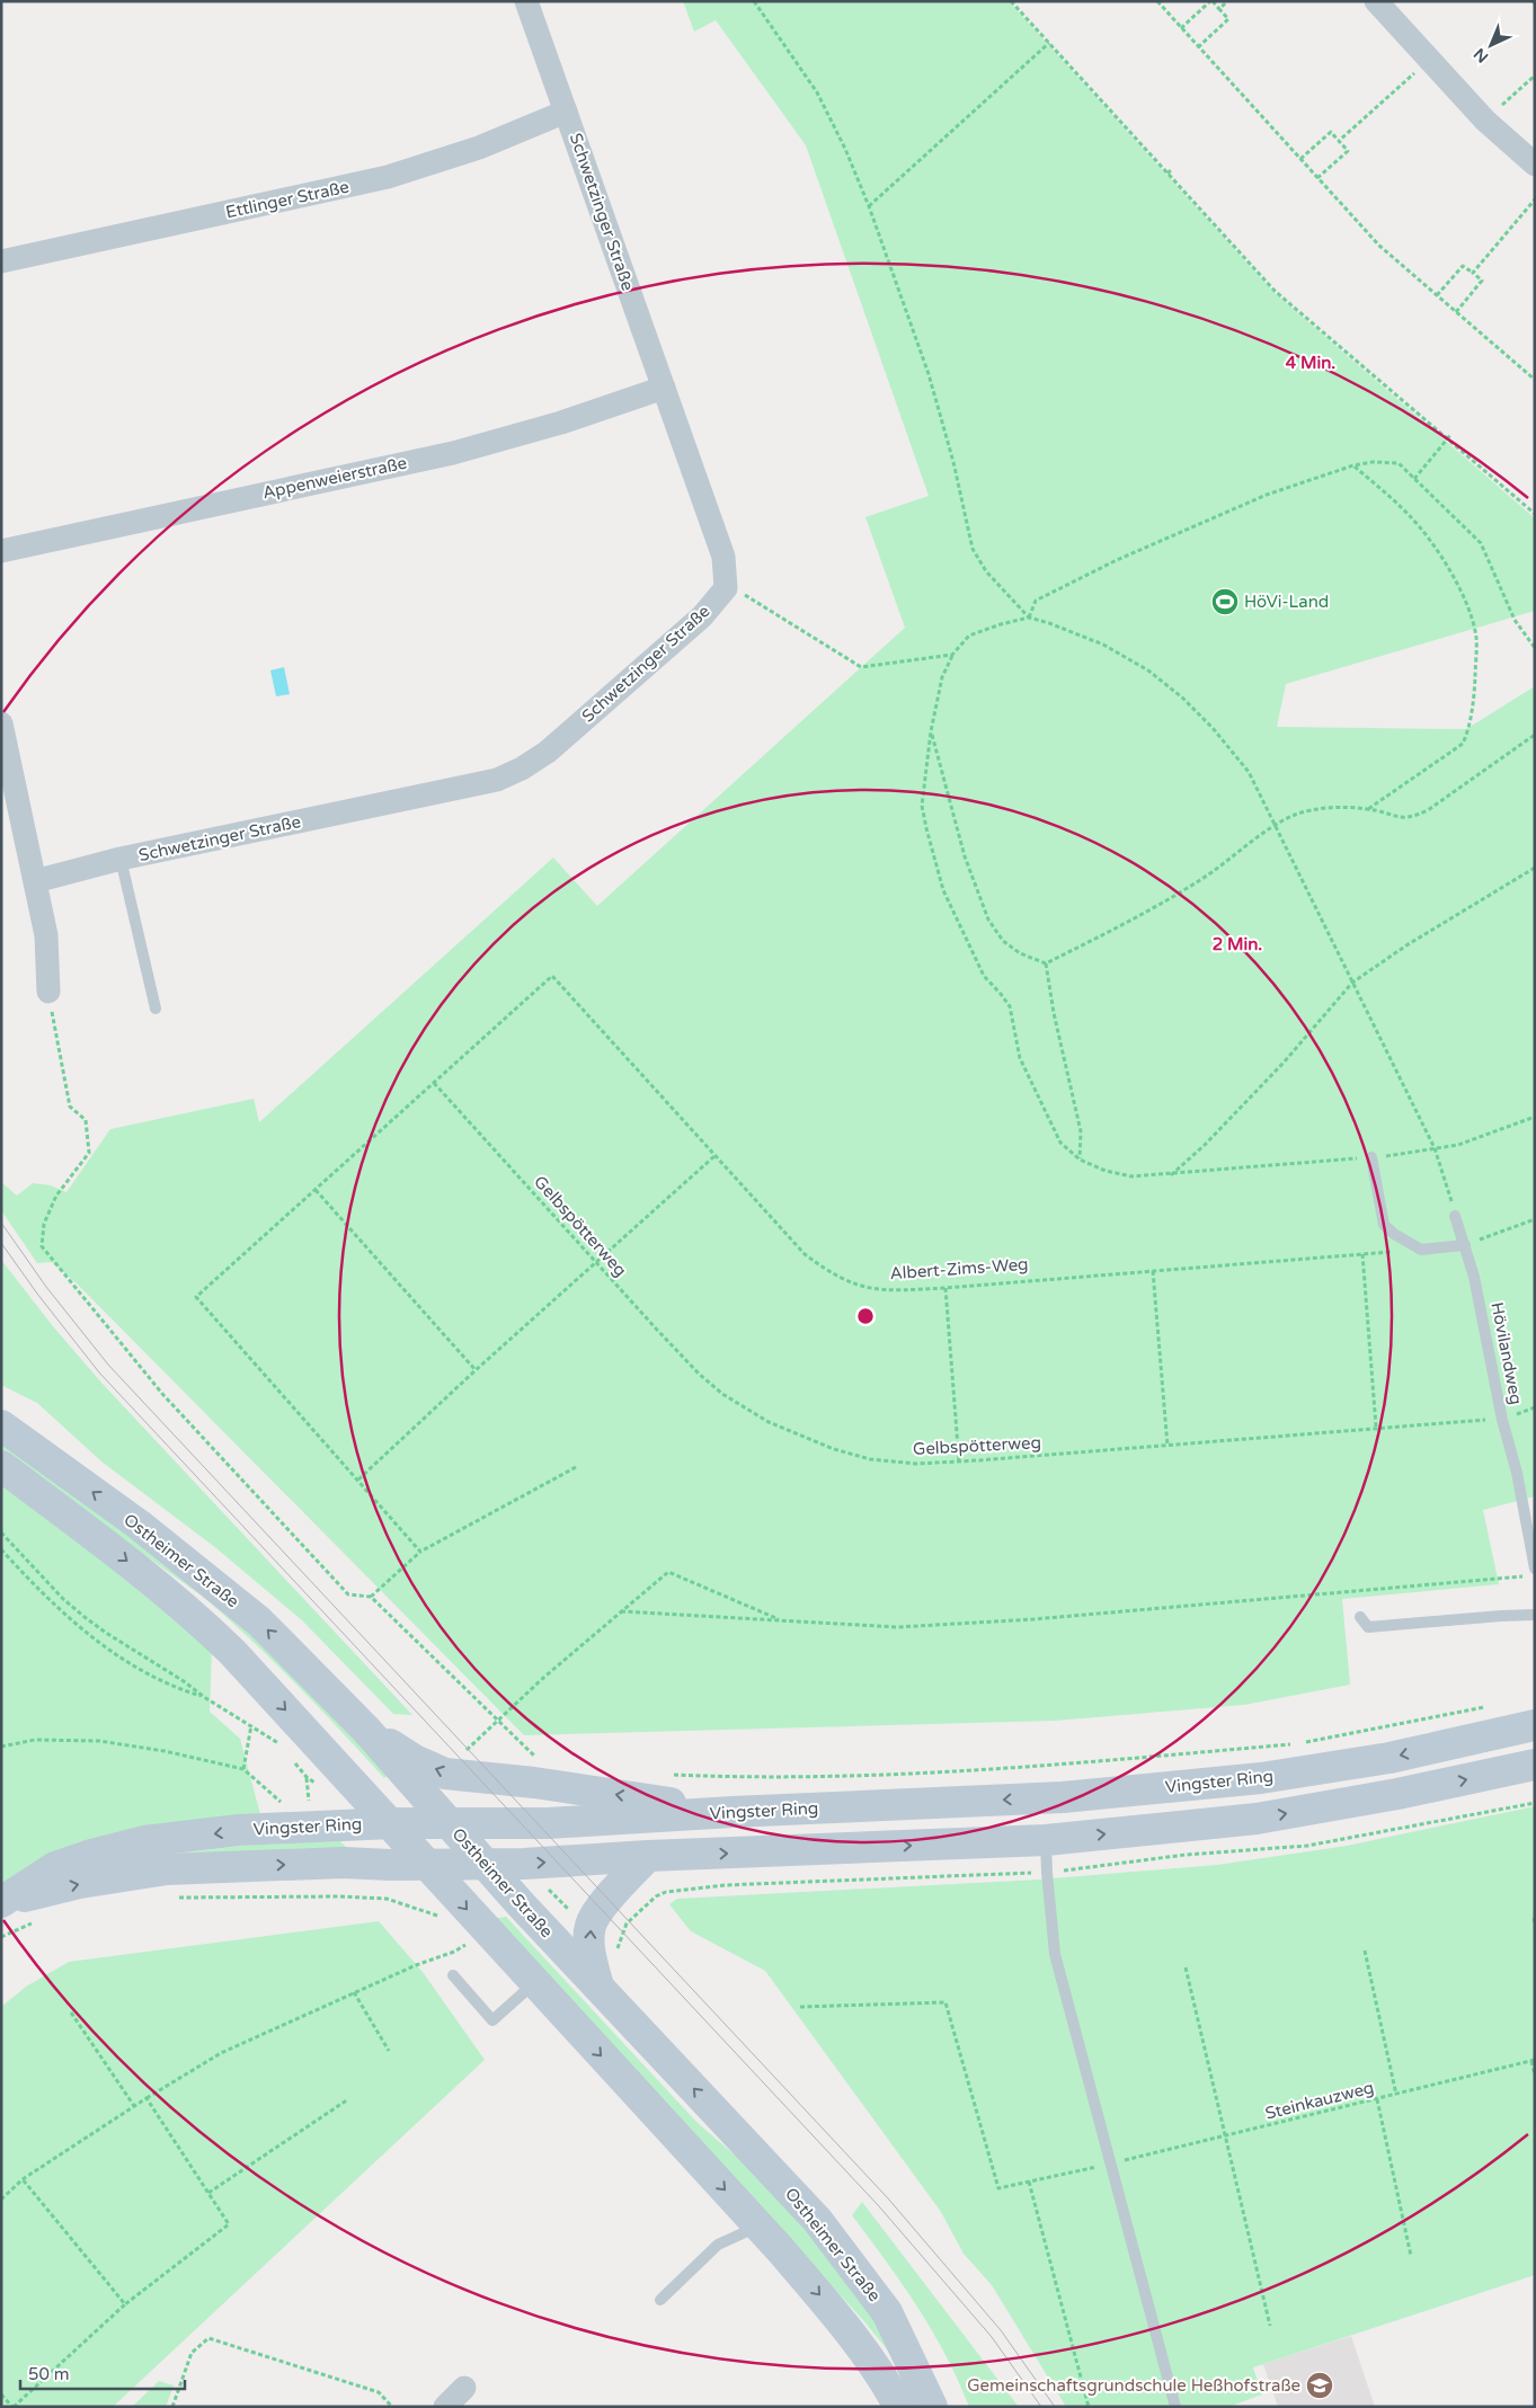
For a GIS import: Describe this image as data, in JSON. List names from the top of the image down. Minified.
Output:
{"streets":{"main road":["Ostheimer Straße","Vingster Ring"],"street":["Ettlinger Straße","Schwetzinger Straße","Appenweierstraße"],"lane":["Hövilandweg"],"path":["Gelbspötterweg","Albert-Zims-Weg","Steinkauzweg"]},"crossings":[["Ettlinger Straße","Schwetzinger Straße"],["Schwetzinger Straße","Appenweierstraße"],["Gelbspötterweg","Albert-Zims-Weg"],["Gelbspötterweg","Hövilandweg"],["Ostheimer Straße","Vingster Ring"]],"places":{"sports":["HöVi-Land"],"school or university":["Gemeinschaftsgrundschule Heßhofstraße"]},"scale_bar":"50 m","north":"bottom left","rings":["4 Min.","2 Min."]}
